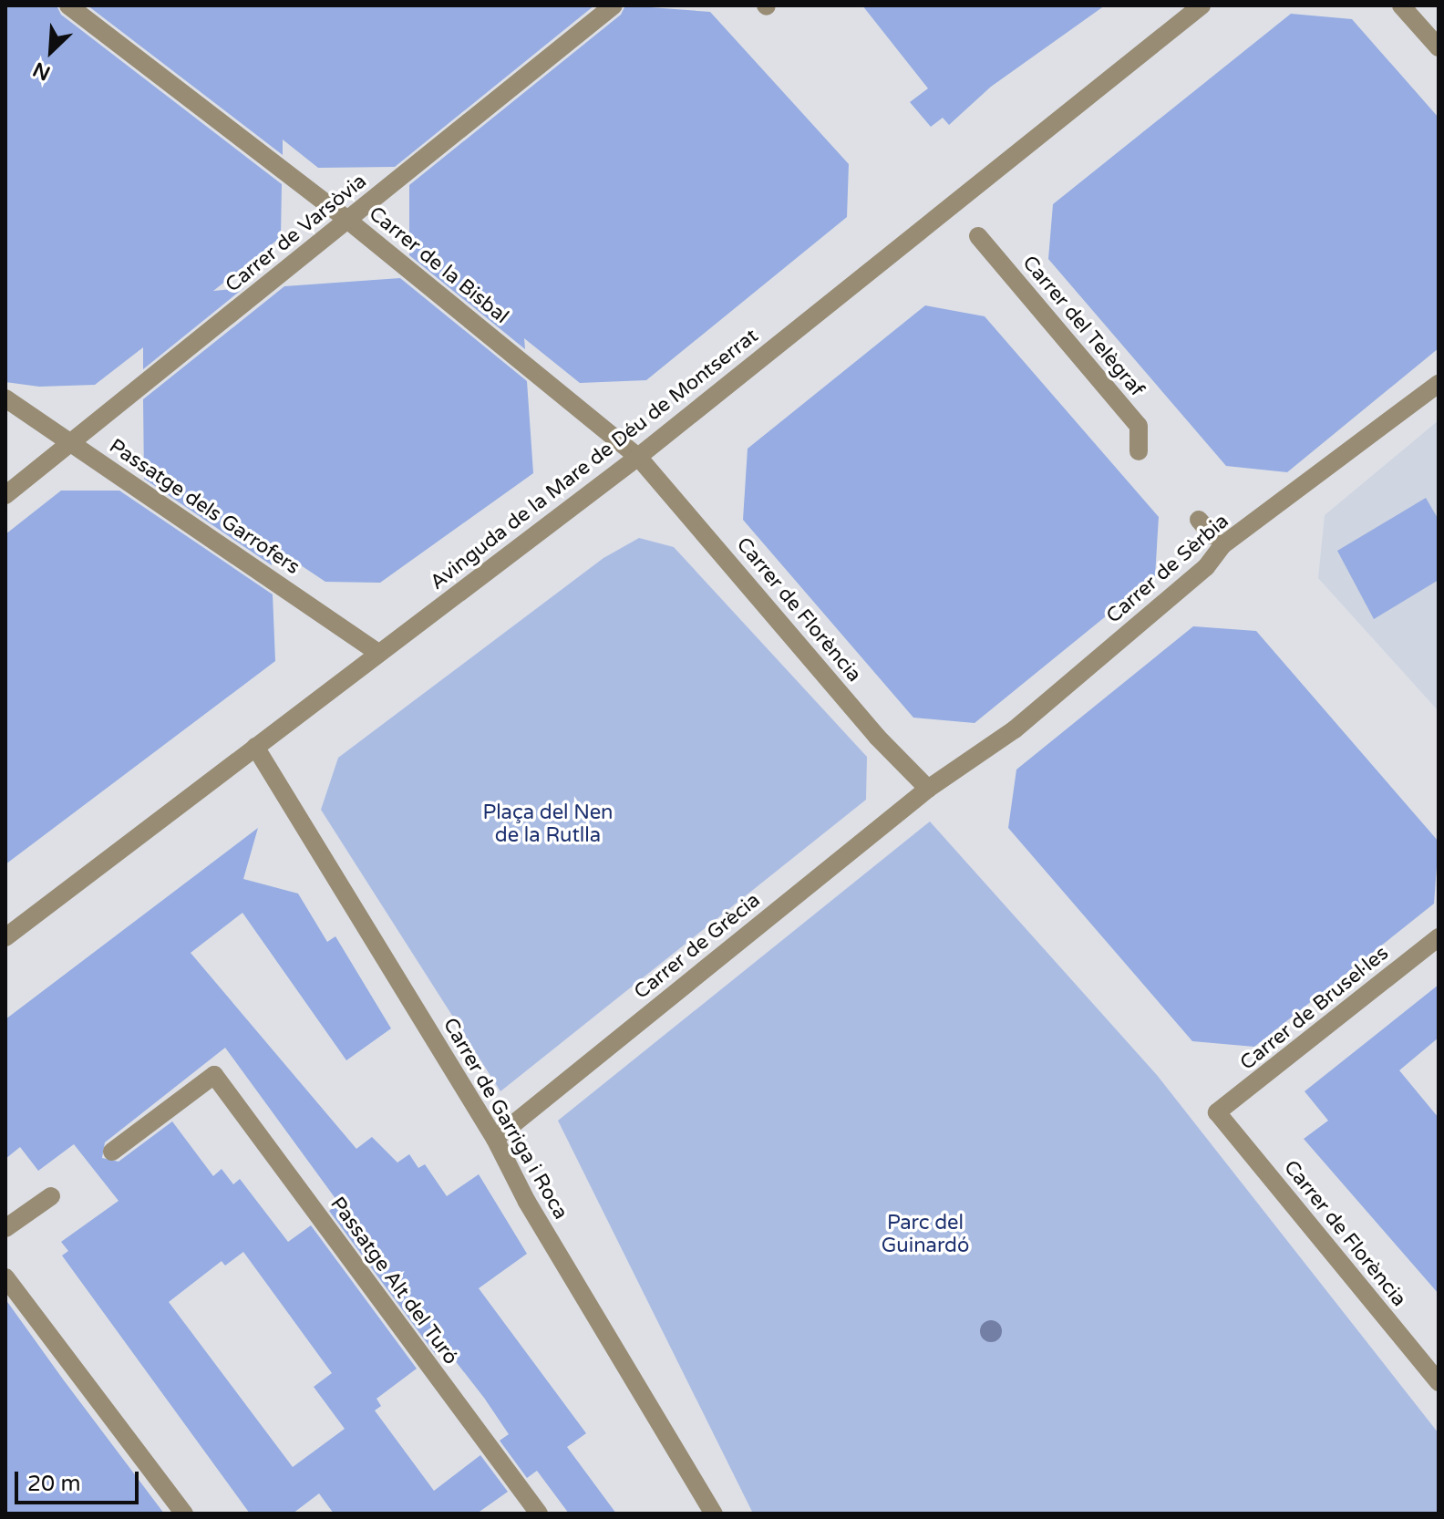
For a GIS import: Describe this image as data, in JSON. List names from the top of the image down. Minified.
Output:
{"streets":{"street":["Carrer de Varsòvia","Carrer de la Bisbal","Carrer del Telègraf","Avinguda de la Mare de Déu de Montserrat","Passatge dels Garrofers","Carrer de Sèrbia","Carrer de Florència","Carrer de Grècia","Carrer de Brusel·les","Carrer de Garriga i Roca","Passatge Alt del Turó"]},"crossings":[["Carrer de Varsòvia","Carrer de la Bisbal"],["Carrer de Varsòvia","Passatge dels Garrofers"],["Carrer de la Bisbal","Avinguda de la Mare de Déu de Montserrat"],["Carrer de la Bisbal","Carrer de Florència"],["Avinguda de la Mare de Déu de Montserrat","Passatge dels Garrofers"],["Avinguda de la Mare de Déu de Montserrat","Carrer de Florència"],["Avinguda de la Mare de Déu de Montserrat","Carrer de Garriga i Roca"],["Carrer de Sèrbia","Carrer de Florència"],["Carrer de Sèrbia","Carrer de Grècia"],["Carrer de Florència","Carrer de Grècia"],["Carrer de Florència","Carrer de Brusel·les"],["Carrer de Grècia","Carrer de Garriga i Roca"]],"parks":["Plaça del Nen de la Rutlla","Parc del Guinardó"],"scale_bar":"20 m","north":"bottom left"}
